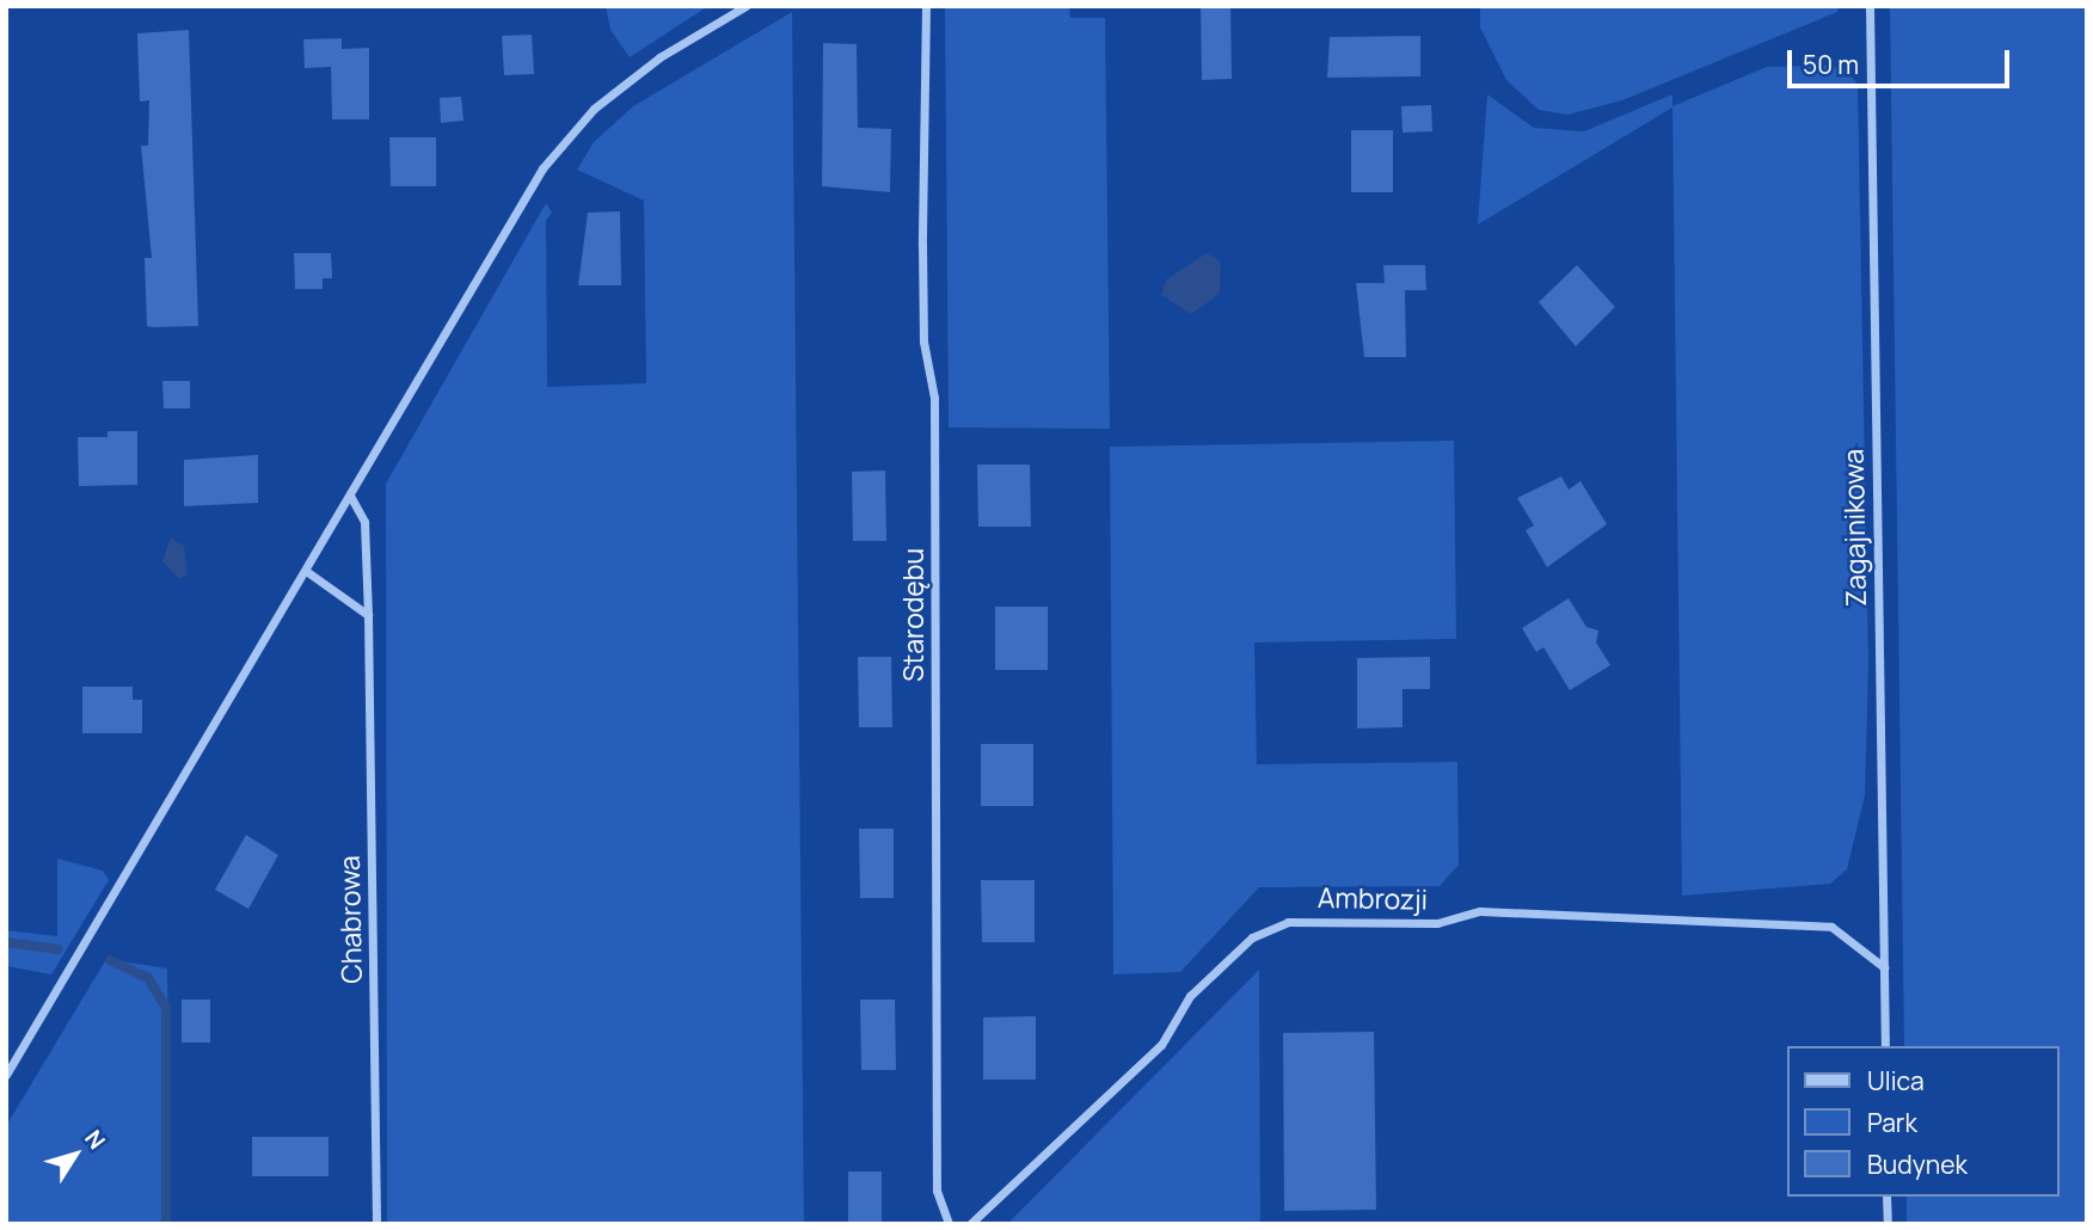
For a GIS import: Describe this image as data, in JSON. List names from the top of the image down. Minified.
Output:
{"streets":{"street":["Zagajnikowa","Starodębu","Ambrozji","Chabrowa"]},"crossings":[["Zagajnikowa","Ambrozji"]],"legend":["Ulica","Park","Budynek"],"scale_bar":"50 m","north":"top right"}
